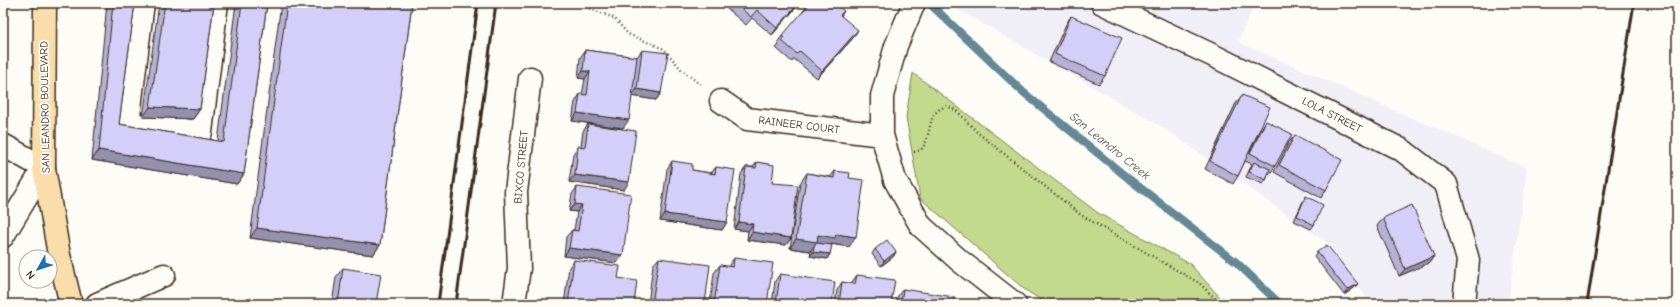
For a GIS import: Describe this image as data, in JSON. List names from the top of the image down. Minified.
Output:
{"streets":{"main road":["SAN LEANDRO BOULEVARD"],"street":["LOLA STREET","RAINEER COURT","BIXCO STREET"]},"water":["San Leandro Creek"],"north":"bottom left"}
